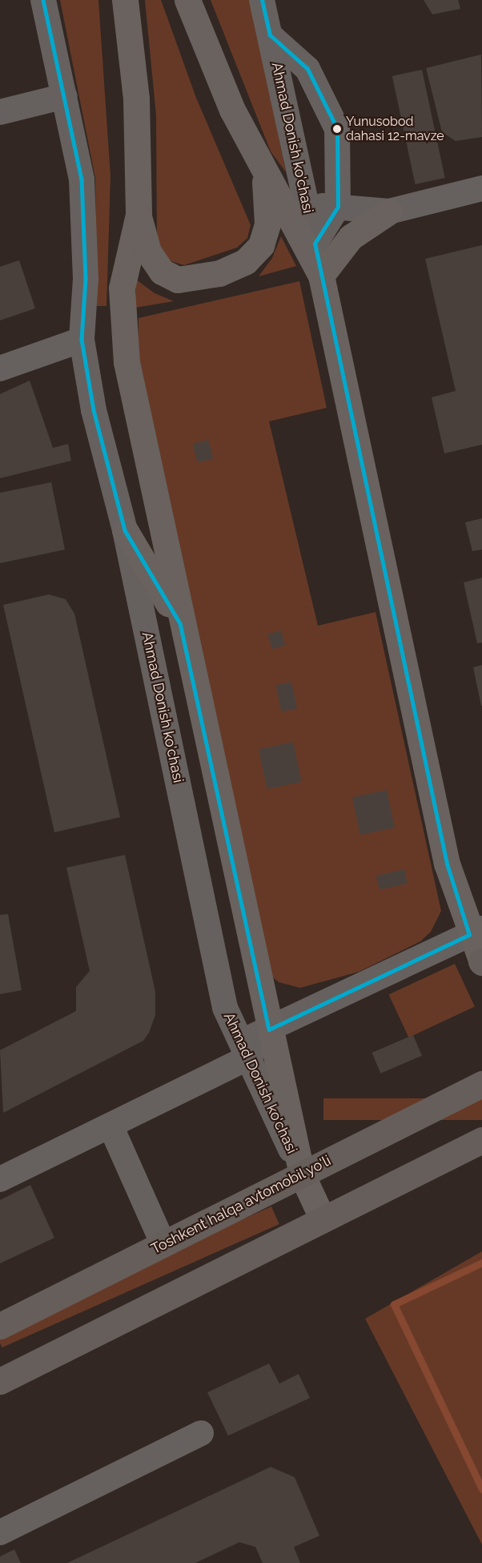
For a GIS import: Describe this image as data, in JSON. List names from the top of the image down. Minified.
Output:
{"streets":{"highway":["Toshkent halqa avtomobil yo'li"],"main road":["Ahmad Donish ko'chasi"]},"crossings":[["Ahmad Donish ko'chasi","Toshkent halqa avtomobil yo'li"]],"places":["Yunusobod dahasi 12-mavze"]}
